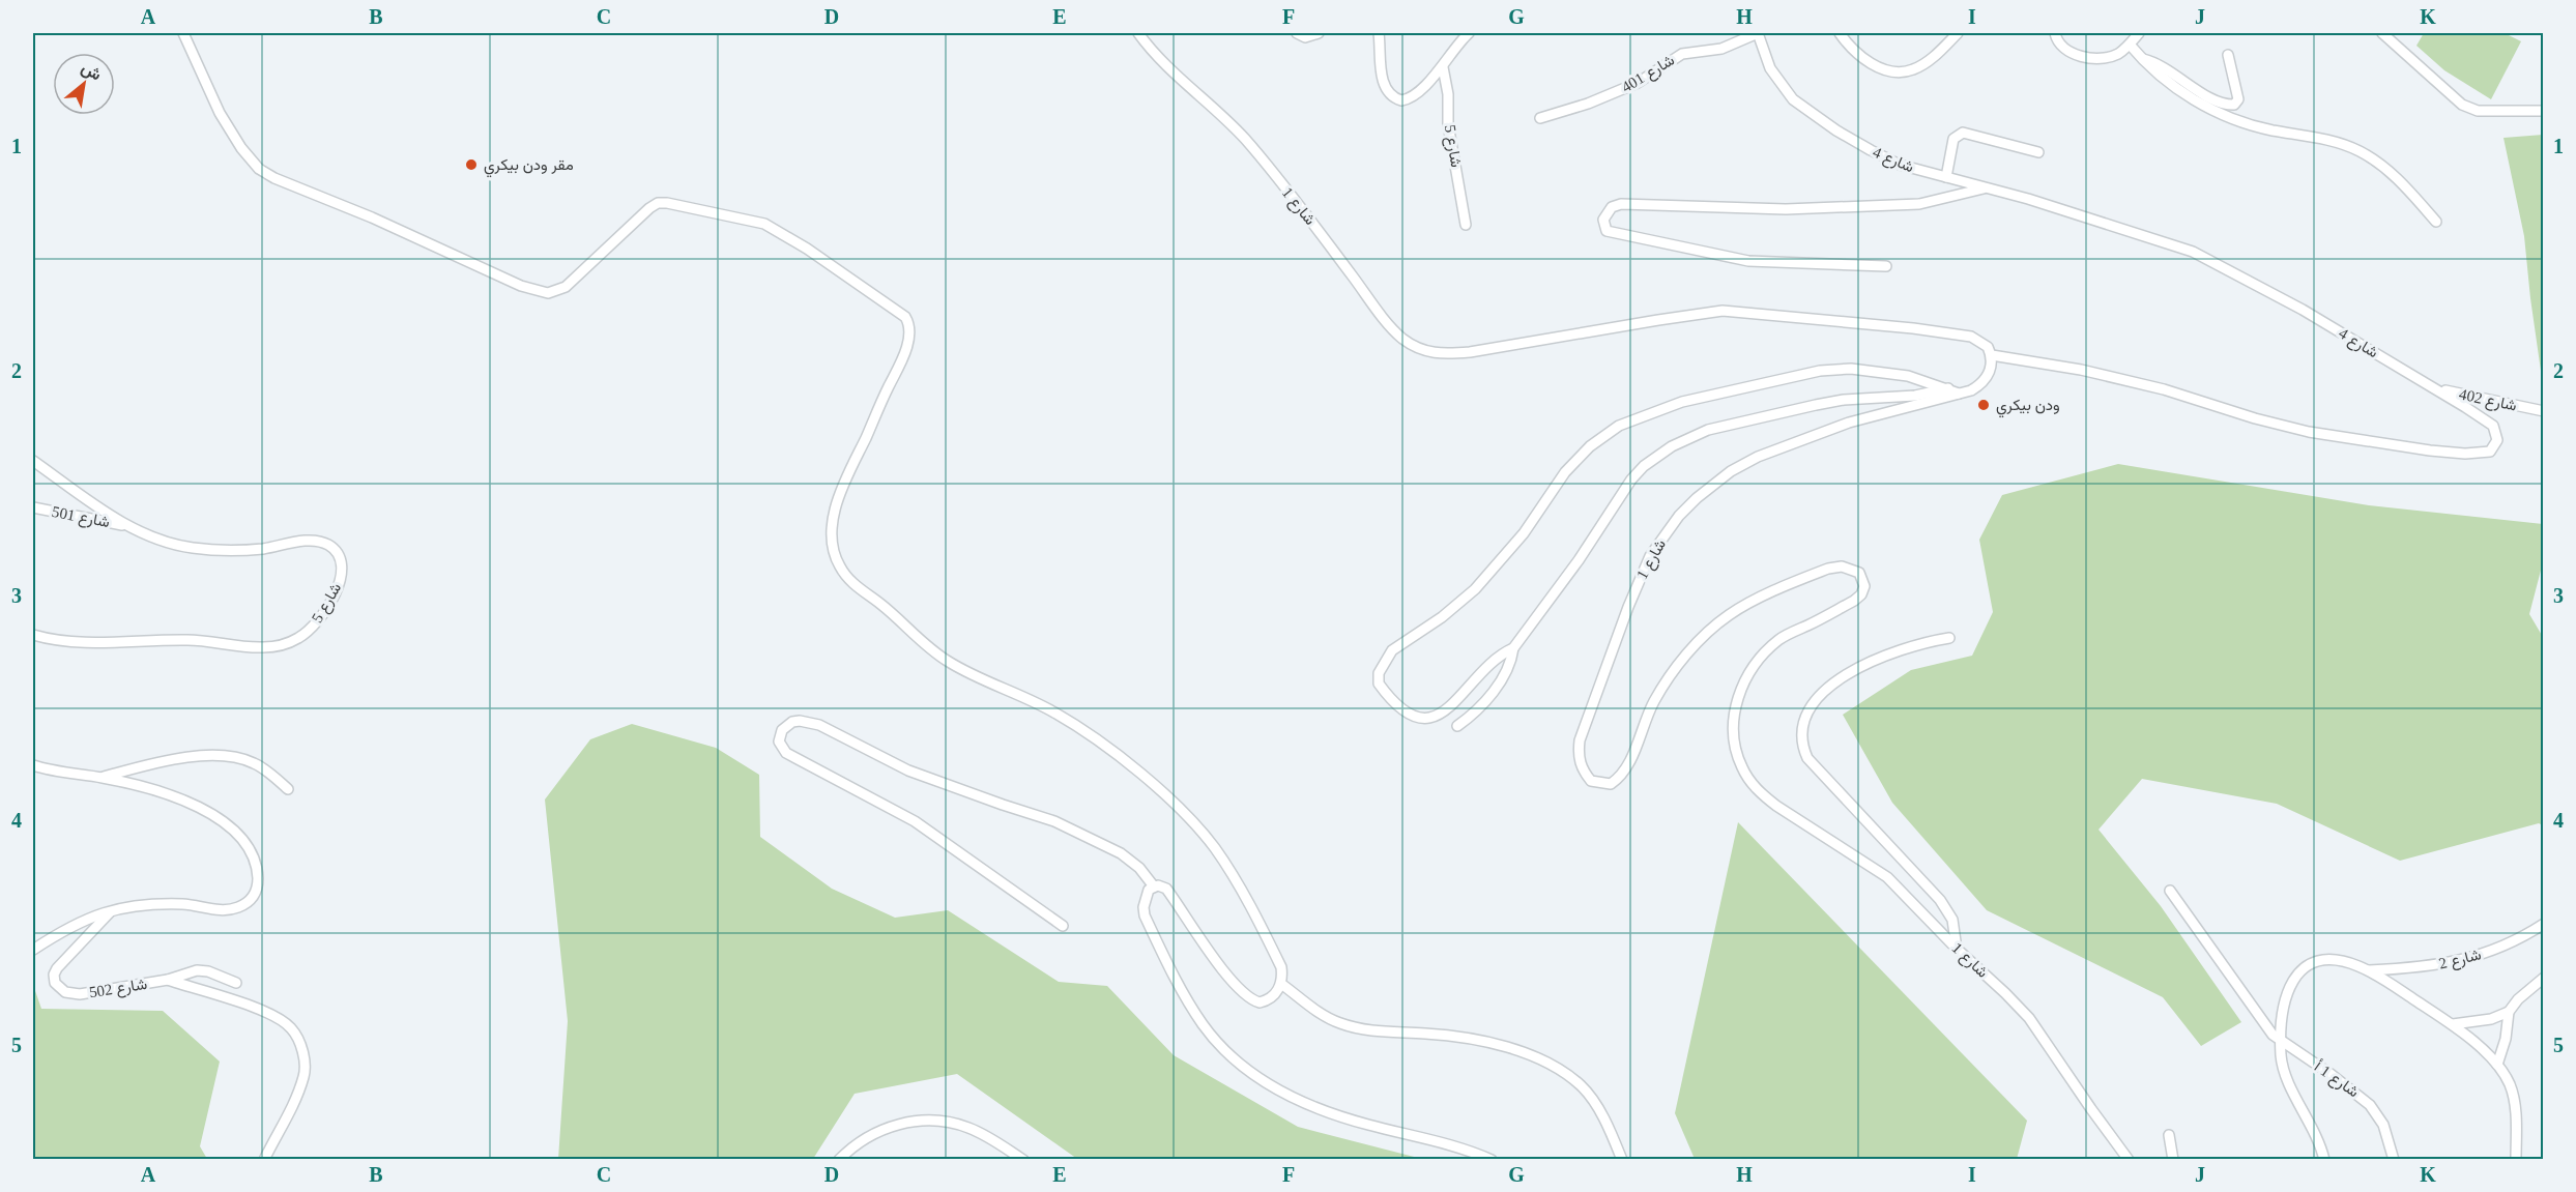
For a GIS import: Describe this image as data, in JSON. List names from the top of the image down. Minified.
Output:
{"streets":{"street":["شارع 401","شارع 5","شارع 4","شارع 1","شارع 402","شارع 501","شارع 2","شارع 502","شارع 1 أ"]},"crossings":[["شارع 401","شارع 4"],["شارع 5","شارع 501"],["شارع 4","شارع 1"],["شارع 4","شارع 402"]],"places":["مقر ودن بيكري","ودن بيكري"],"north":"top right","grid":{"columns":["A","B","C","D","E","F","G","H","I","J","K"],"rows":["1","2","3","4","5"]}}
